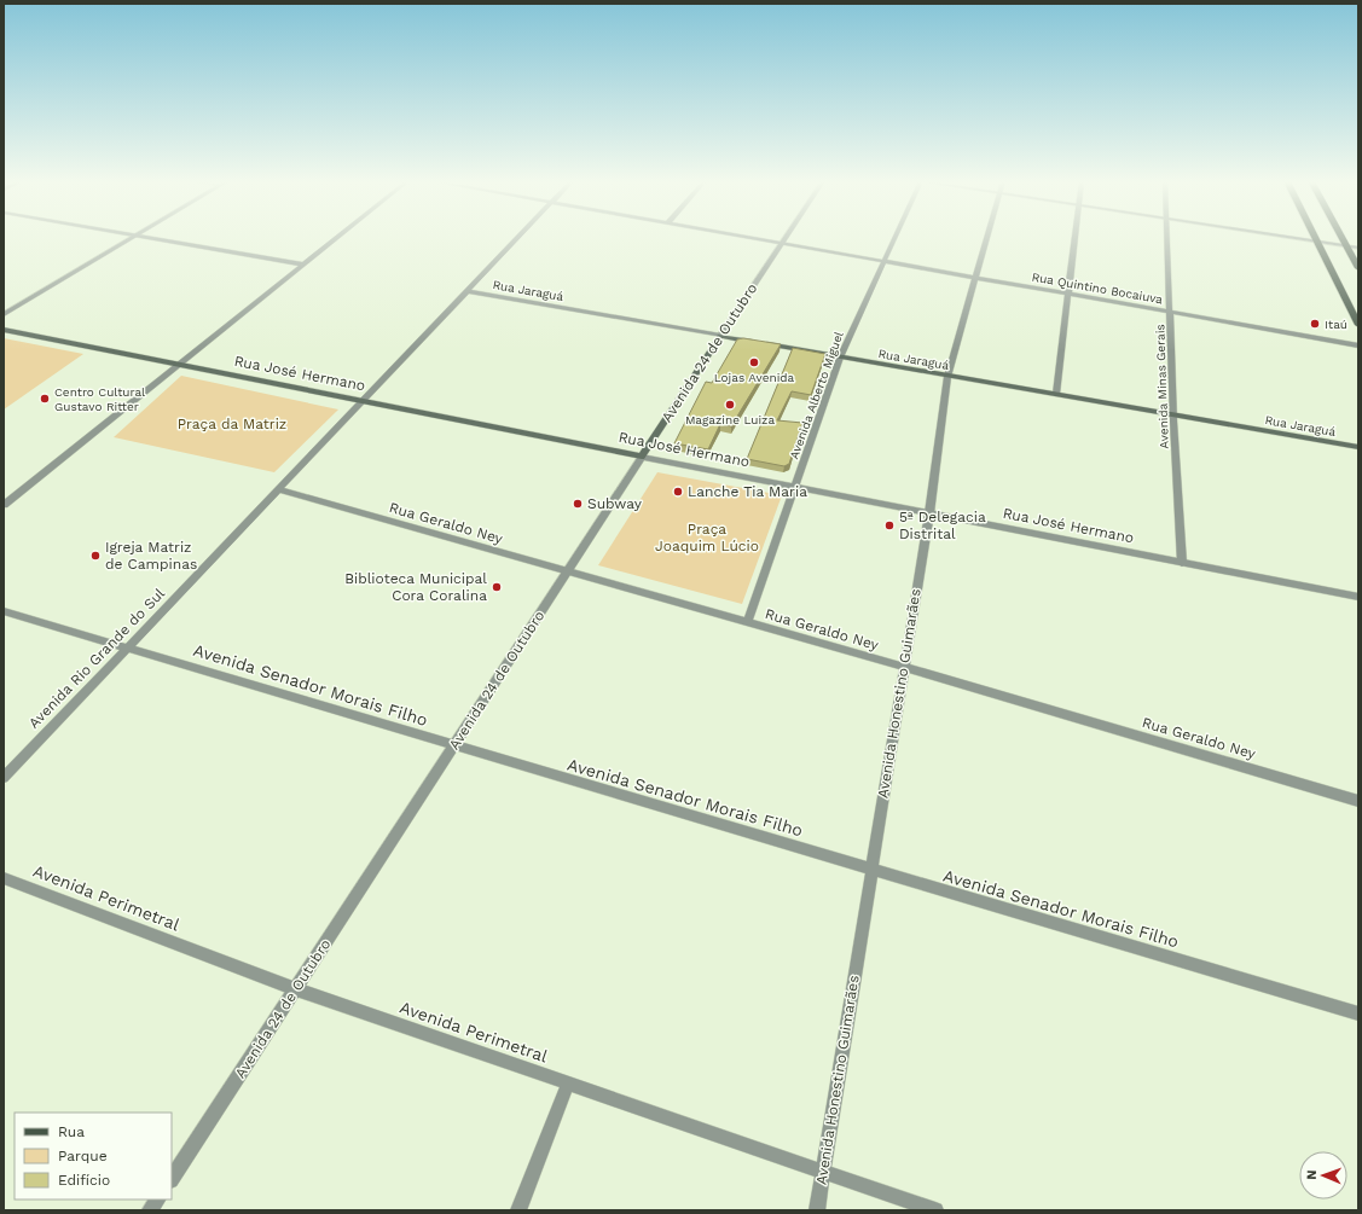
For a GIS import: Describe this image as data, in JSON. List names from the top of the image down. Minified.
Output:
{"streets":{"main road":["Rua Jaraguá","Avenida 24 de Outubro","Rua José Hermano"],"street":["Rua Quintino Bocaiuva","Avenida Minas Gerais","Avenida Alberto Miguel","Rua Geraldo Ney","Avenida Rio Grande do Sul","Avenida Senador Morais Filho","Avenida Honestino Guimarães","Avenida Perimetral"]},"crossings":[["Rua Quintino Bocaiuva","Avenida 24 de Outubro"],["Rua Quintino Bocaiuva","Avenida Minas Gerais"],["Rua Quintino Bocaiuva","Avenida Alberto Miguel"],["Rua Quintino Bocaiuva","Avenida Honestino Guimarães"],["Rua Jaraguá","Avenida 24 de Outubro"],["Rua Jaraguá","Avenida Minas Gerais"],["Rua Jaraguá","Avenida Alberto Miguel"],["Rua Jaraguá","Avenida Rio Grande do Sul"],["Rua Jaraguá","Avenida Honestino Guimarães"],["Avenida 24 de Outubro","Rua José Hermano"],["Avenida 24 de Outubro","Rua Geraldo Ney"],["Avenida 24 de Outubro","Avenida Senador Morais Filho"],["Avenida 24 de Outubro","Avenida Perimetral"],["Rua José Hermano","Avenida Minas Gerais"],["Rua José Hermano","Avenida Alberto Miguel"],["Rua José Hermano","Avenida Rio Grande do Sul"],["Rua José Hermano","Avenida Honestino Guimarães"],["Avenida Alberto Miguel","Rua Geraldo Ney"],["Rua Geraldo Ney","Avenida Rio Grande do Sul"],["Rua Geraldo Ney","Avenida Honestino Guimarães"],["Avenida Rio Grande do Sul","Avenida Senador Morais Filho"],["Avenida Senador Morais Filho","Avenida Honestino Guimarães"],["Avenida Honestino Guimarães","Avenida Perimetral"]],"parks":["Praça da Matriz","Praça Joaquim Lúcio"],"places":["Itaú","Lojas Avenida","Centro Cultural Gustavo Ritter","Magazine Luiza","Lanche Tia Maria","Subway","5ª Delegacia Distrital","Igreja Matriz de Campinas","Biblioteca Municipal Cora Coralina"],"legend":["Rua","Parque","Edifício"],"north":"left"}
